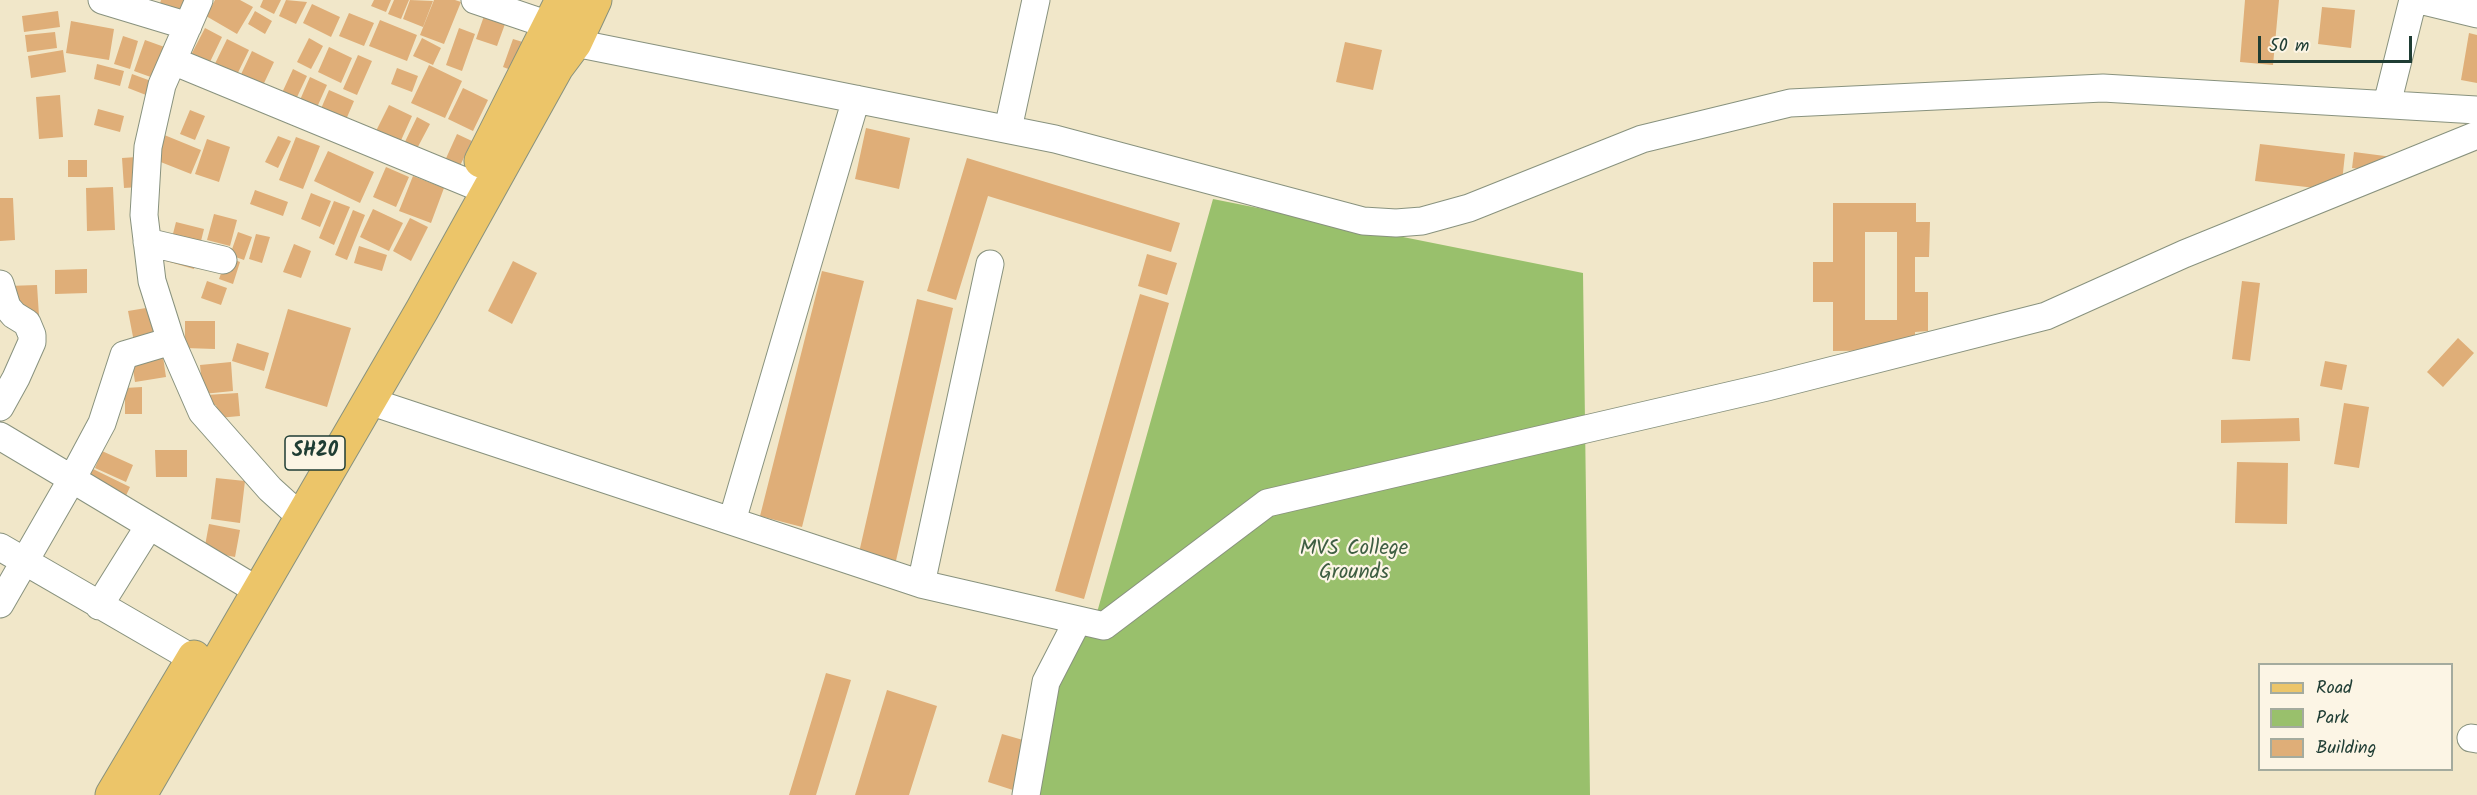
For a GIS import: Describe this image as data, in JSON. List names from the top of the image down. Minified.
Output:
{"streets":{"main road":["SH20"]},"parks":["MVS College Grounds"],"legend":["Road","Park","Building"],"scale_bar":"50 m"}
